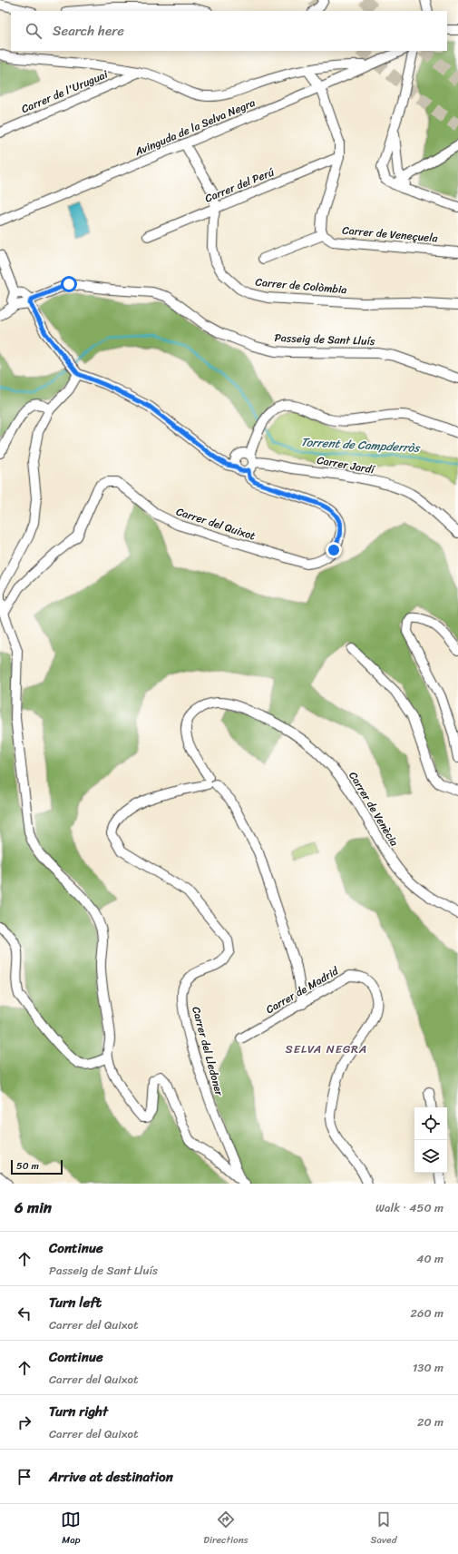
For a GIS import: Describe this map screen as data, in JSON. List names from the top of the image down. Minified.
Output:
{"streets":{"street":["Carrer de l'Uruguai","Avinguda de la Selva Negra","Carrer del Perú","Carrer de Veneçuela","Carrer de Colòmbia","Passeig de Sant Lluís","Carrer Jardí","Carrer del Quixot","Carrer de Venècia","Carrer de Madrid","Carrer del Lledoner"]},"crossings":[["Avinguda de la Selva Negra","Carrer de Colòmbia"],["Carrer del Perú","Carrer de Colòmbia"],["Carrer Jardí","Carrer del Quixot"],["Carrer de Venècia","Carrer de Madrid"],["Carrer de Venècia","Carrer del Lledoner"]],"districts":["SELVA NEGRA"],"water":["Torrent de Campderròs"],"scale_bar":"50 m","page":{"search":"Search here","scale":"50 m","heading":["6 min","Walk · 450 m"],"list":[["Continue","Passeig de Sant Lluís","40 m"],["Turn left","Carrer del Quixot","260 m"],["Continue","Carrer del Quixot","130 m"],["Turn right","Carrer del Quixot","20 m"],"Arrive at destination"],"nav":["Map","Directions","Saved"]}}
